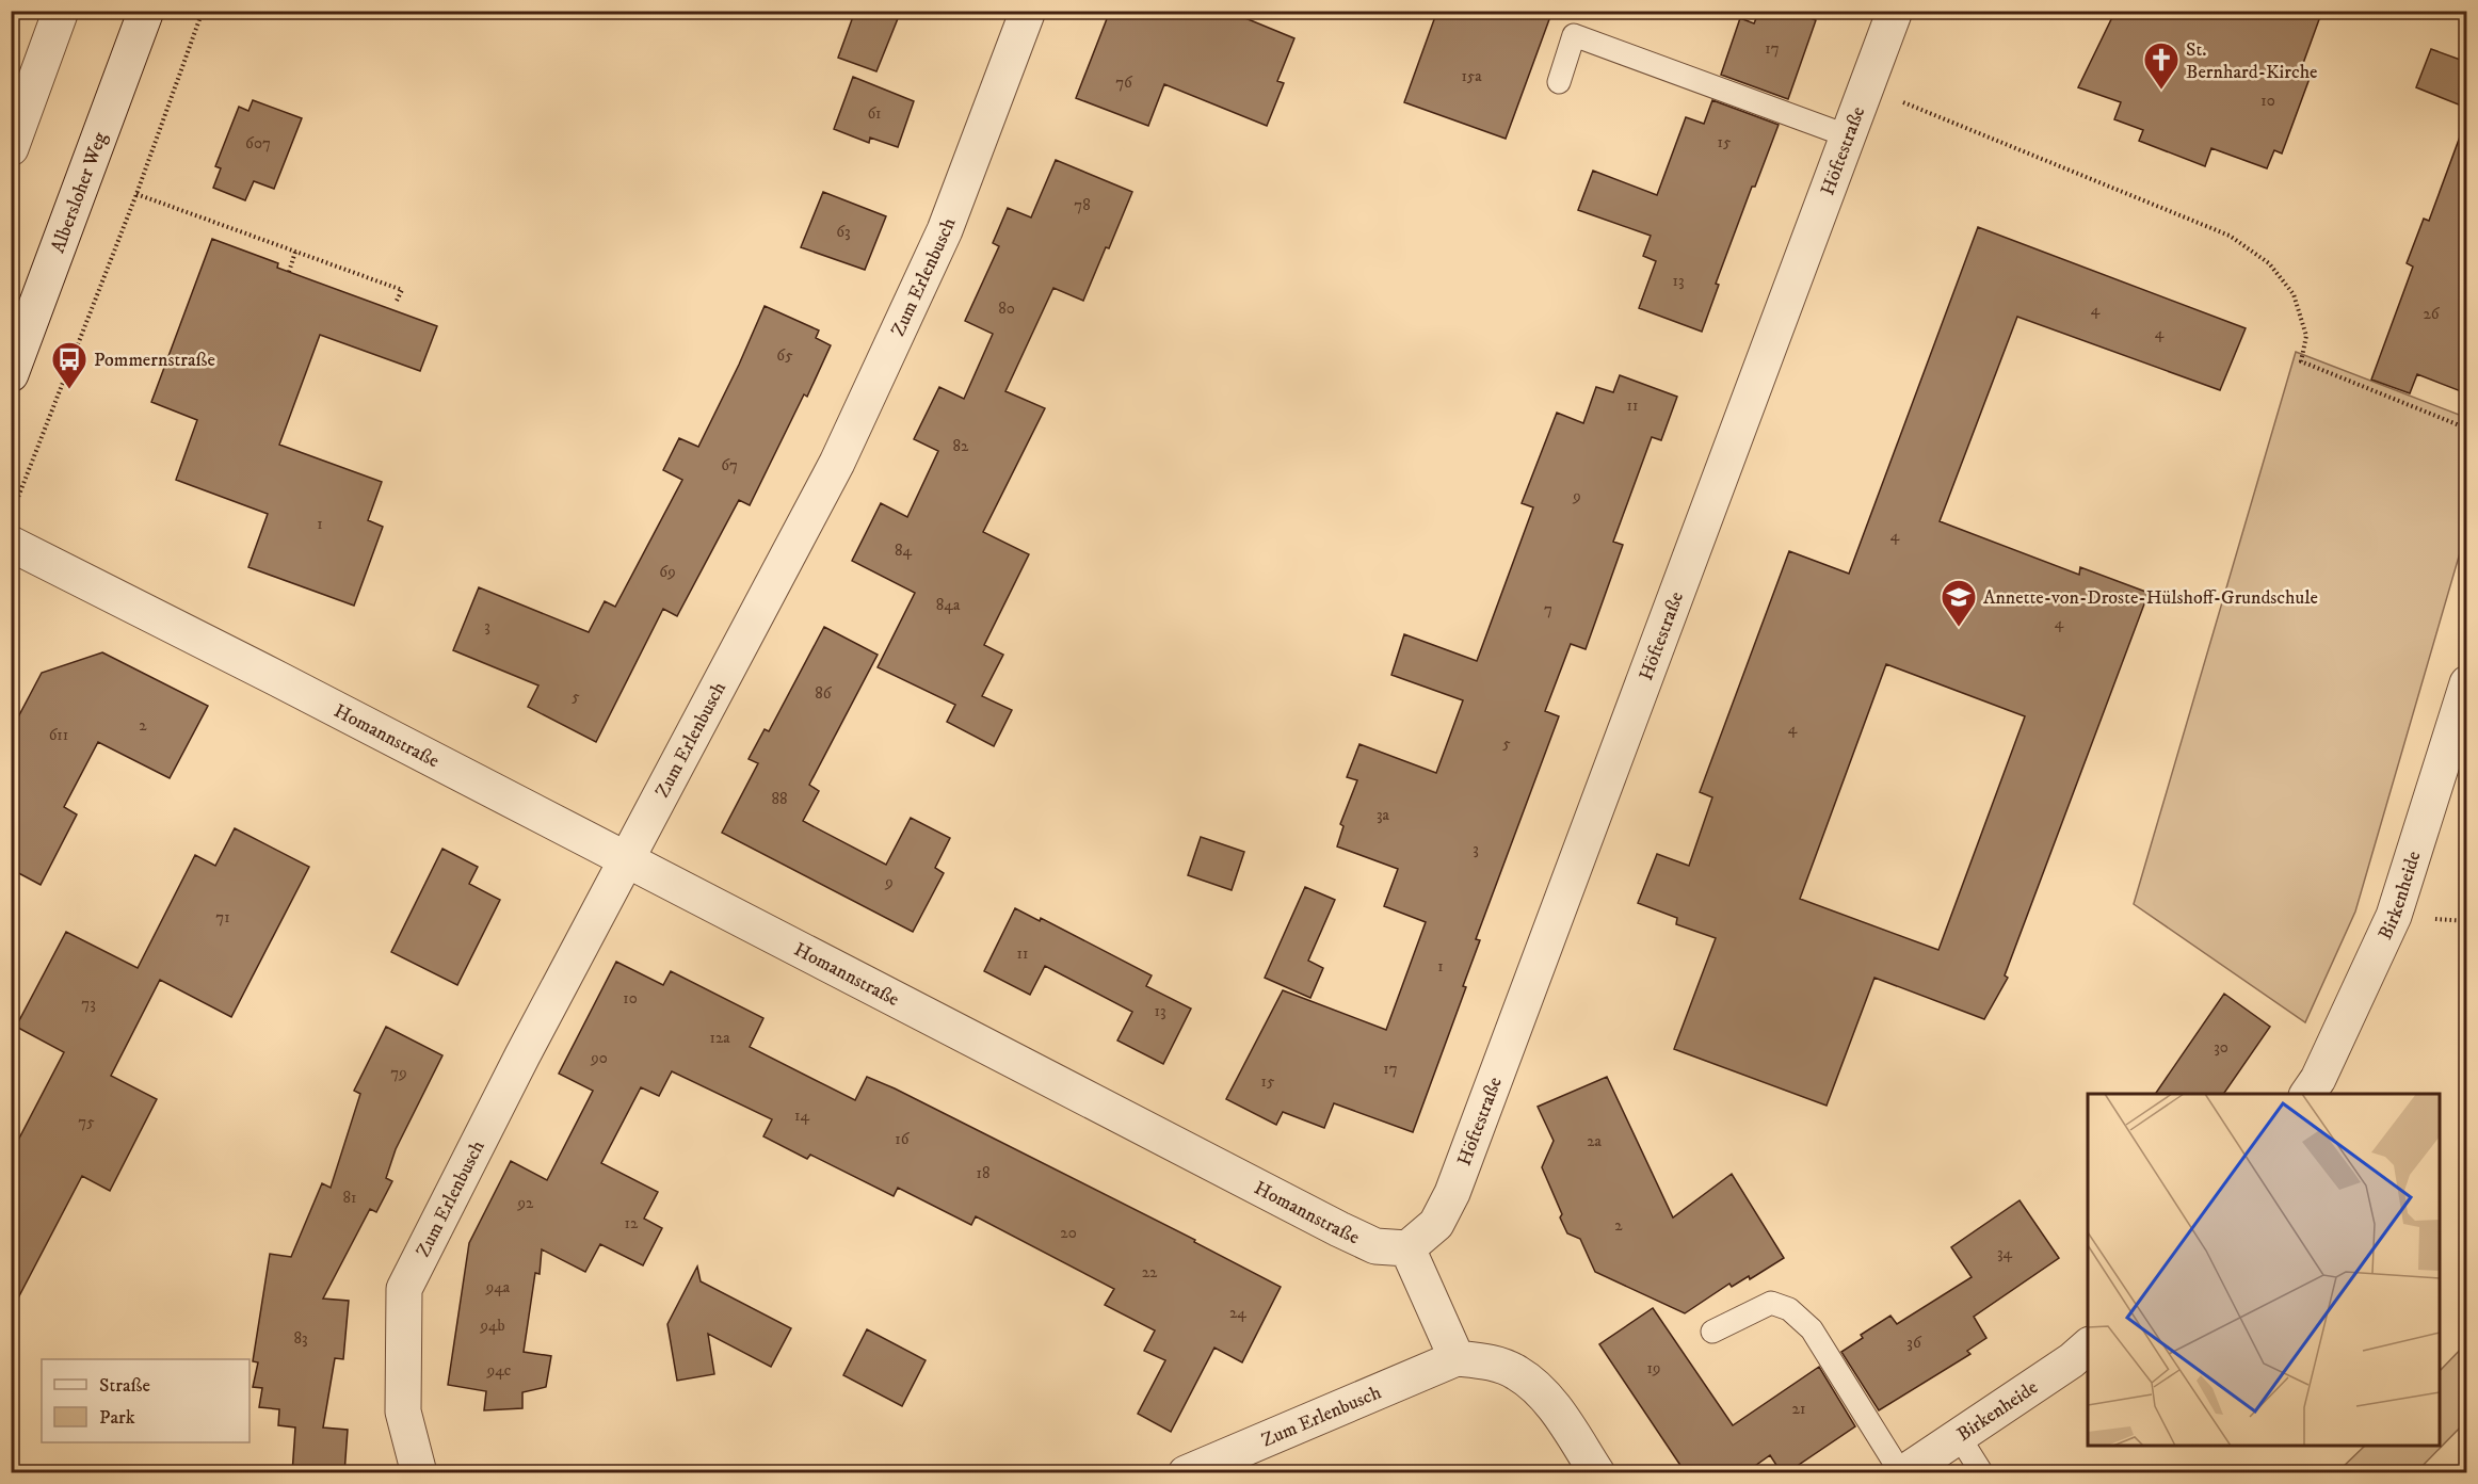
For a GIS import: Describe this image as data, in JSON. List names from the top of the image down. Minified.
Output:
{"streets":{"street":["Höftestraße","Albersloher Weg","Zum Erlenbusch","Homannstraße","Birkenheide"]},"crossings":[["Höftestraße","Homannstraße"],["Zum Erlenbusch","Homannstraße"]],"places":{"church":["St. Bernhard-Kirche"],"bus stop":["Pommernstraße"],"school or university":["Annette-von-Droste-Hülshoff-Grundschule"]},"house_numbers":["17","15a","76","10","61","15","607","78","63","13","80","4","26","4","65","11","82","67","9","1","4","84","69","84a","7","4","3","86","5","2","4","611","5","88","3a","3","9","71","11","1","10","73","13","12a","30","90","17","79","15","14","75","16","2a","18","81","92","12","2","20","34","22","94a","24","94b","83","36","19","94c","21"],"legend":["Straße","Park"]}
